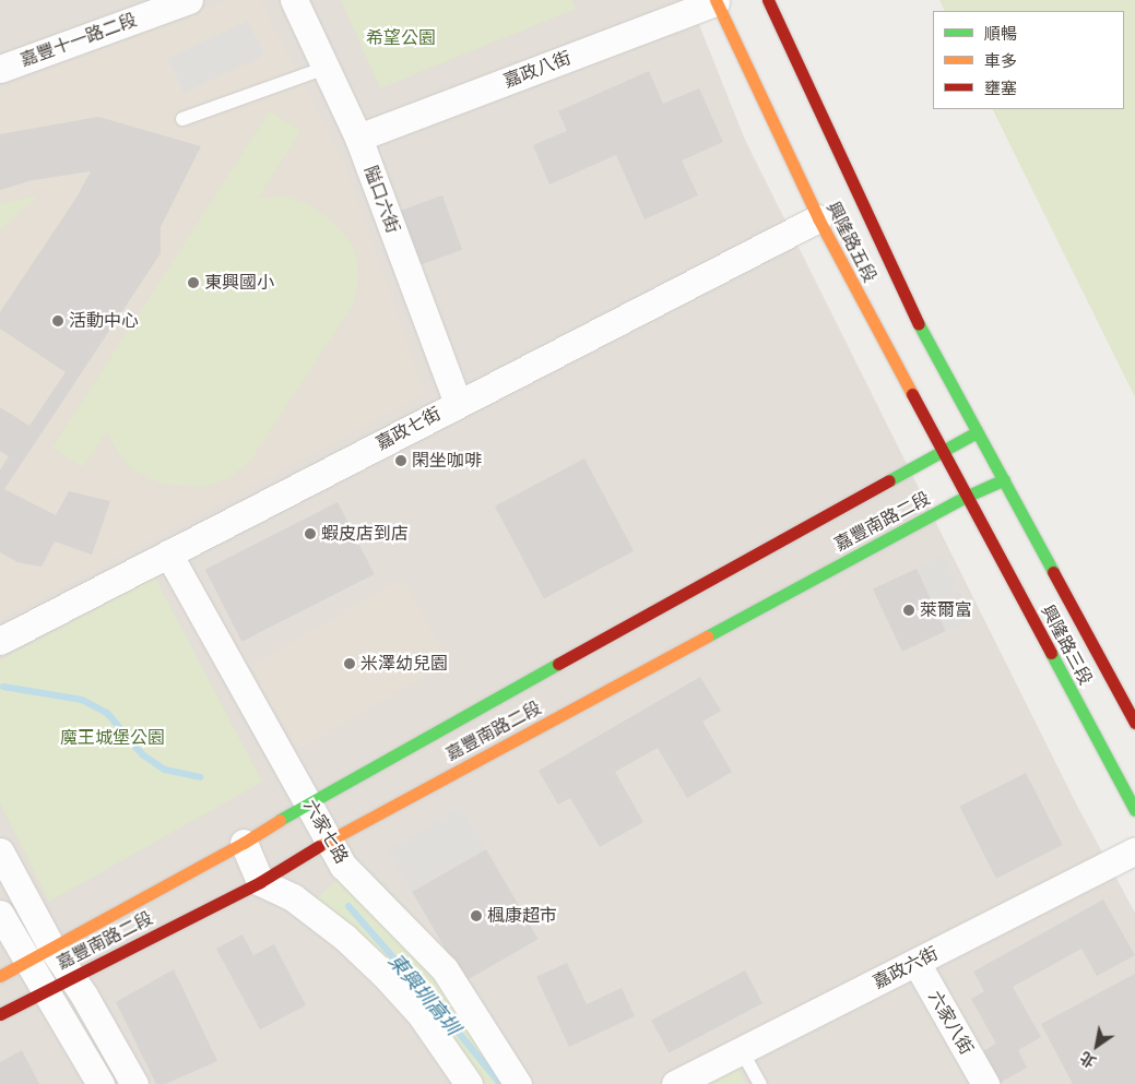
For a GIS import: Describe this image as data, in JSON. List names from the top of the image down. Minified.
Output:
{"streets":{"street":["嘉豐十一路二段","嘉政八街","隘口六街","興隆路五段","嘉政七街","嘉豐南路二段","興隆路三段","六家七路","嘉政六街","六家八街"]},"crossings":[["嘉政八街","隘口六街"],["嘉政八街","興隆路五段"],["隘口六街","嘉政七街"],["興隆路五段","嘉政七街"],["興隆路五段","嘉豐南路二段"],["興隆路五段","興隆路三段"],["嘉政七街","六家七路"],["嘉豐南路二段","興隆路三段"],["嘉豐南路二段","六家七路"],["嘉政六街","六家八街"]],"water":["東興圳高圳"],"parks":["希望公園","魔王城堡公園"],"places":["東興國小","活動中心","閑坐咖啡","蝦皮店到店","萊爾富","米澤幼兒園","楓康超市"],"legend":["順暢","車多","壅塞"],"north":"bottom left"}
